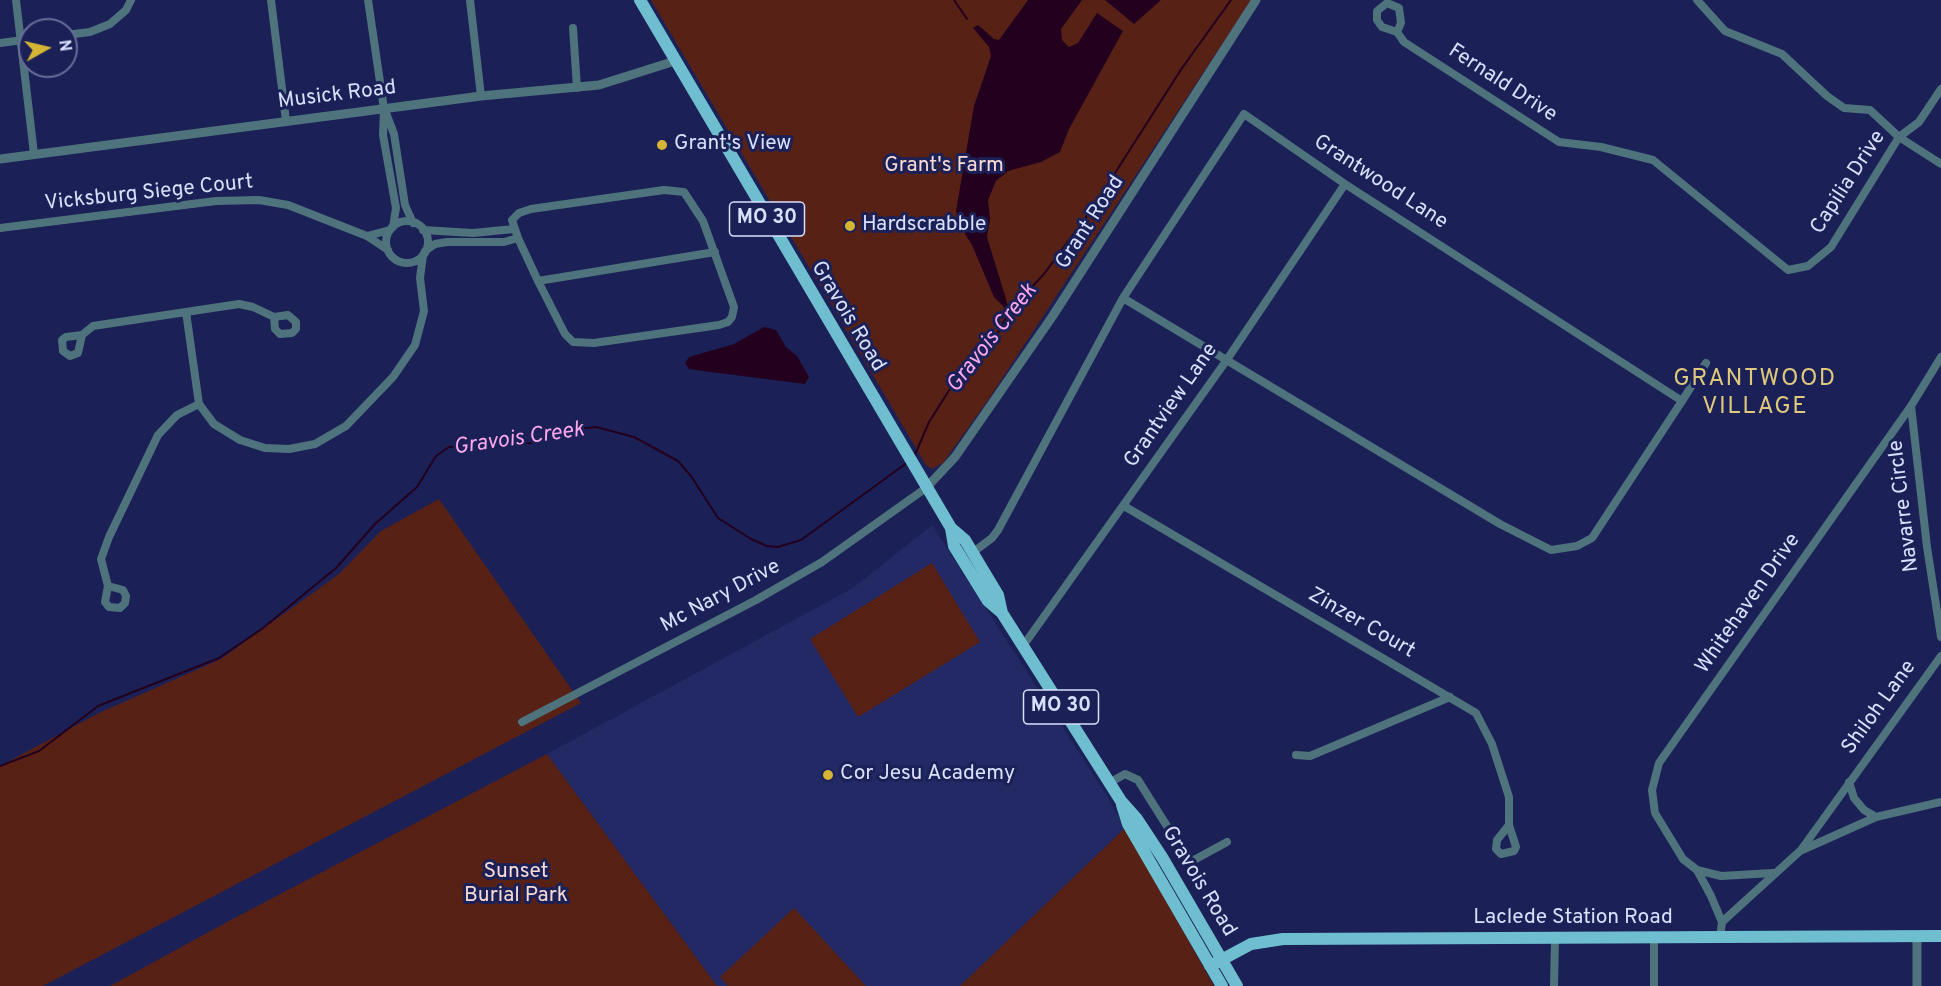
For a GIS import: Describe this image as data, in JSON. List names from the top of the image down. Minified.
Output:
{"streets":{"main road":["MO 30","Gravois Road","Laclede Station Road"],"street":["Fernald Drive","Musick Road","Grantwood Lane","Capilia Drive","Vicksburg Siege Court","Grant Road","Grantview Lane","Navarre Circle","Mc Nary Drive","Whitehaven Drive","Zinzer Court","Shiloh Lane"]},"crossings":[["Fernald Drive","Capilia Drive"],["Musick Road","Gravois Road"],["Grantwood Lane","Gravois Road"],["Grantwood Lane","Grantview Lane"],["Grant Road","Gravois Road"],["Grant Road","Mc Nary Drive"],["Gravois Road","Grantview Lane"],["Gravois Road","Mc Nary Drive"],["Gravois Road","Laclede Station Road"],["Grantview Lane","Zinzer Court"],["Navarre Circle","Whitehaven Drive"]],"districts":["GRANTWOOD VILLAGE"],"water":["Gravois Creek"],"parks":["Grant's Farm","Sunset Burial Park"],"places":["Grant's View","Hardscrabble","Cor Jesu Academy"],"north":"right"}
